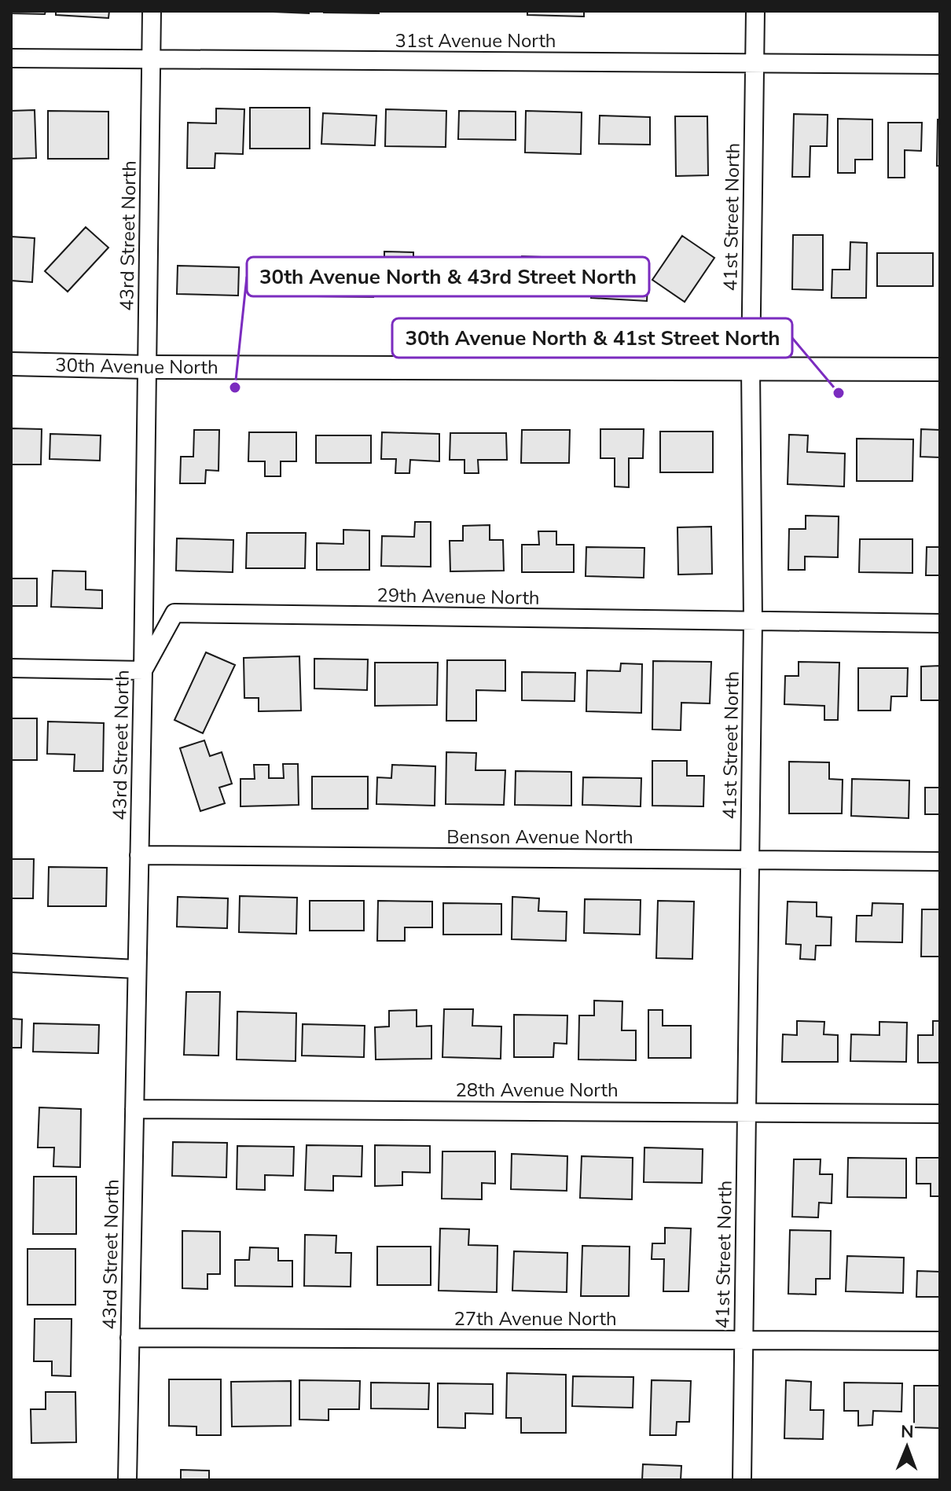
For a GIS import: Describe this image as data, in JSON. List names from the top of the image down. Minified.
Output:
{"streets":{"street":["31st Avenue North","41st Street North","43rd Street North","30th Avenue North","29th Avenue North","Benson Avenue North","28th Avenue North","27th Avenue North"]},"crossings":[["31st Avenue North","41st Street North"],["31st Avenue North","43rd Street North"],["41st Street North","30th Avenue North"],["41st Street North","29th Avenue North"],["41st Street North","Benson Avenue North"],["41st Street North","28th Avenue North"],["41st Street North","27th Avenue North"],["43rd Street North","30th Avenue North"],["43rd Street North","29th Avenue North"],["43rd Street North","Benson Avenue North"],["43rd Street North","28th Avenue North"],["43rd Street North","27th Avenue North"]],"places":["30th Avenue North & 43rd Street North","30th Avenue North & 41st Street North"],"north":"top"}
